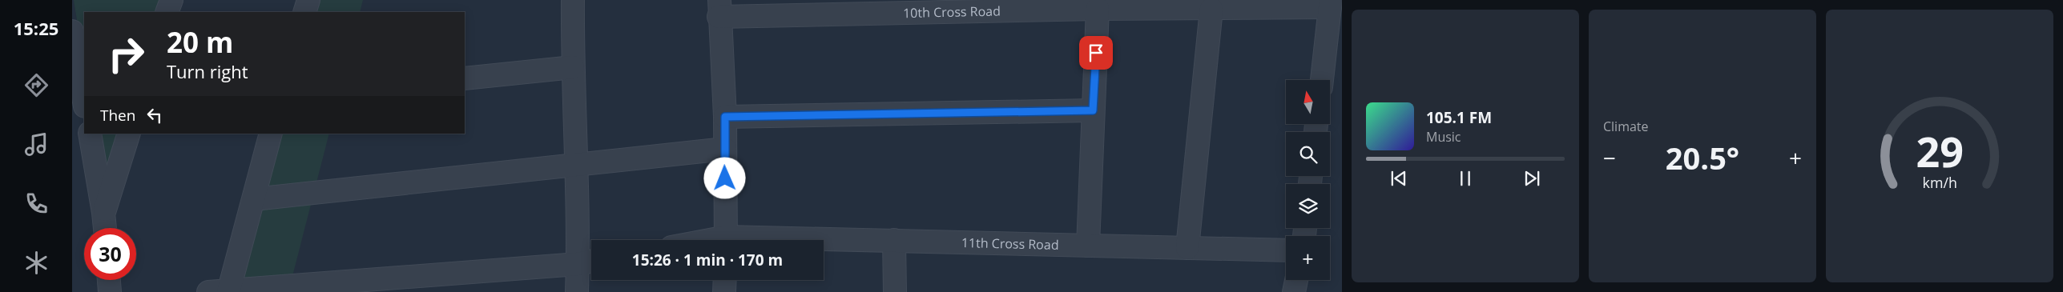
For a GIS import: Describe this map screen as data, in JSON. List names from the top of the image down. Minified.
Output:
{"streets":{"street":["10th Cross Road","11th Cross Road"]},"north":"top","page":{"tabs":"15:25","tile":"Climate","turn":["20 m","Turn right"],"map_buttons":"+","then":"Then","song":["105.1 FM","Music"],"heat":["−","20.5°","+"],"limit":"30","trip":"15:26 · 1 min · 170 m","gauge":["29","km/h"]}}
